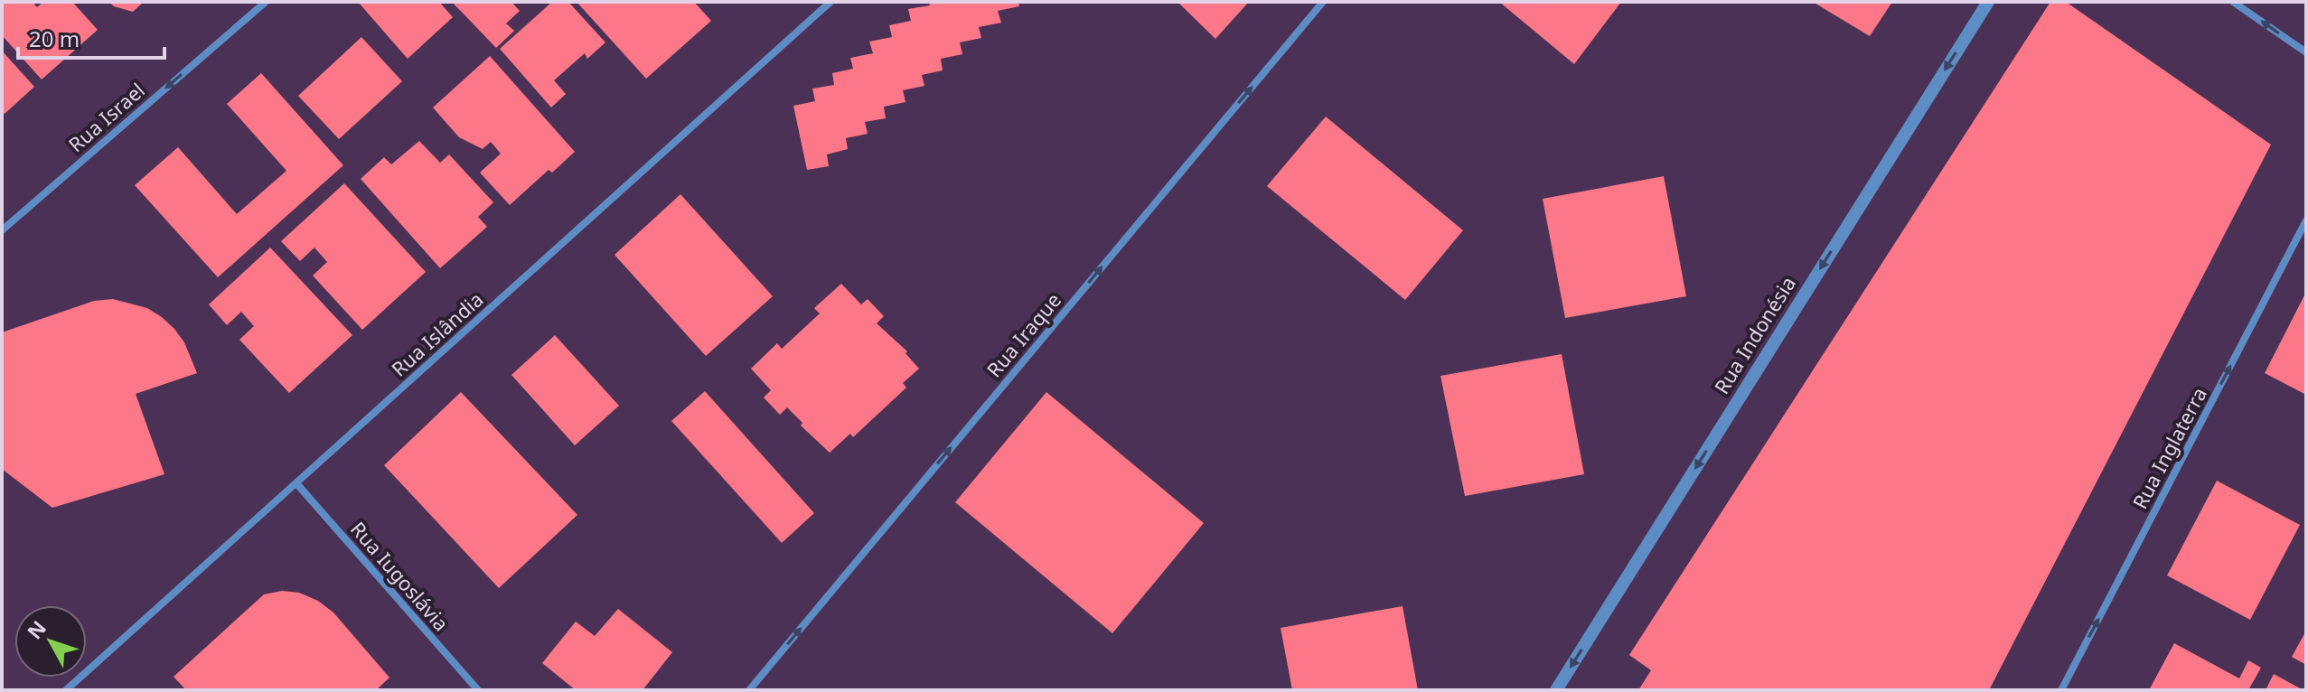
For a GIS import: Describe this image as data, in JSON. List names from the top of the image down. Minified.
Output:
{"streets":{"street":["Rua Israel","Rua Islândia","Rua Iraque","Rua Indonésia","Rua Inglaterra","Rua Iugoslávia"]},"crossings":[["Rua Islândia","Rua Iugoslávia"]],"one_way":["Rua Israel","Rua Iraque","Rua Indonésia","Rua Inglaterra"],"scale_bar":"20 m","north":"top left"}
